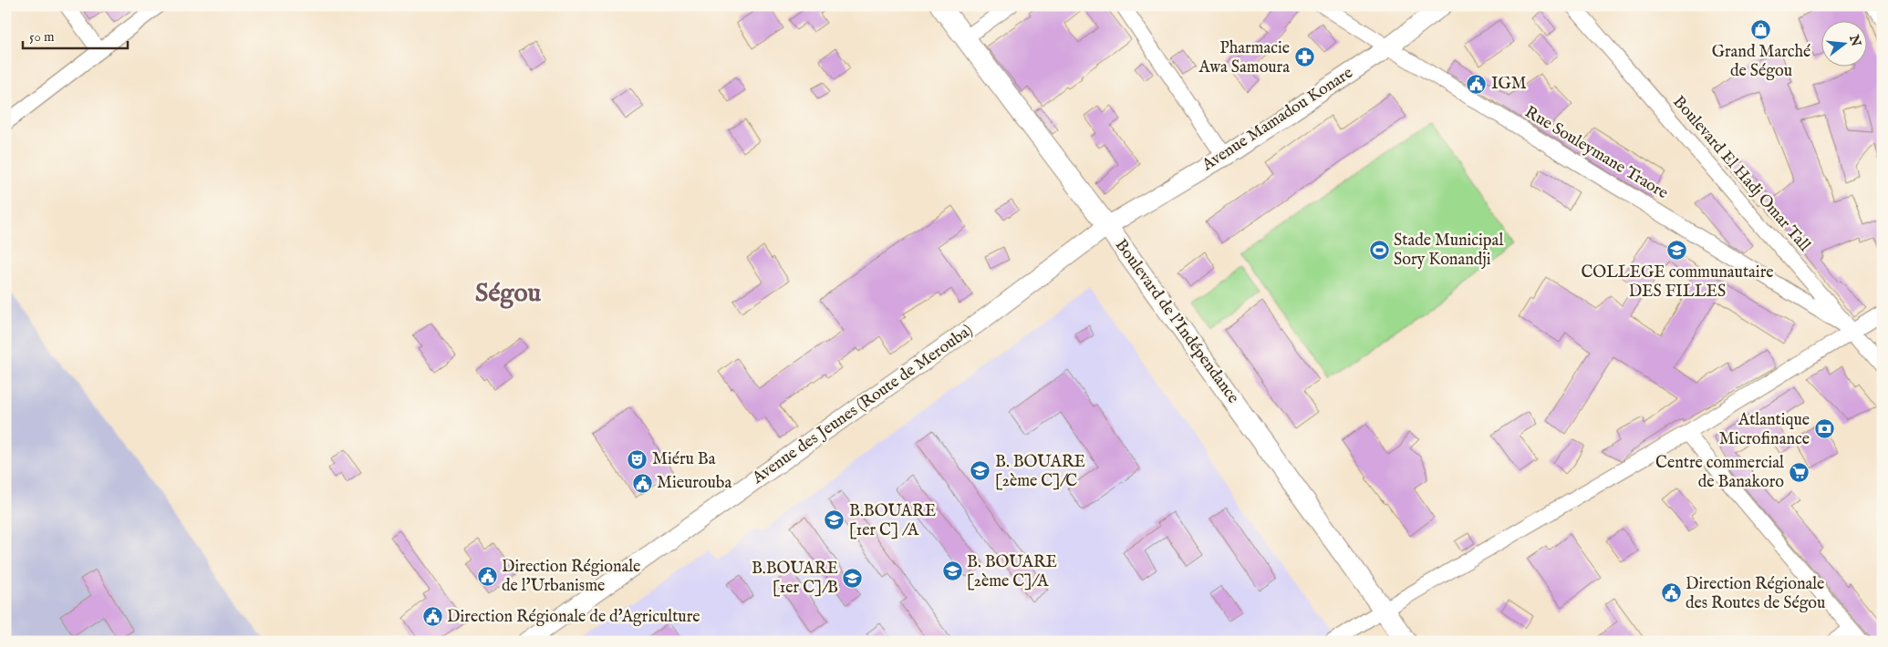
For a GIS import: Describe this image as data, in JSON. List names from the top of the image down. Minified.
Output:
{"streets":{"highway":["Boulevard de l'Indépendance"],"main road":["Avenue Mamadou Konare","Avenue des Jeunes (Route de Merouba)"],"street":["Rue Souleymane Traore","Boulevard El Hadj Omar Tall"]},"crossings":[["Avenue Mamadou Konare","Rue Souleymane Traore"],["Avenue Mamadou Konare","Boulevard de l'Indépendance"],["Avenue Mamadou Konare","Avenue des Jeunes (Route de Merouba)"],["Rue Souleymane Traore","Boulevard El Hadj Omar Tall"],["Boulevard de l'Indépendance","Avenue des Jeunes (Route de Merouba)"]],"districts":["Ségou"],"places":{"shop":["Grand Marché de Ségou"],"pharmacy":["Pharmacie Awa Samoura"],"public building":["IGM","Mieurouba","Direction Régionale de l'Urbanisme","Direction Régionale des Routes de Ségou","Direction Régionale de d'Agriculture"],"sports":["Stade Municipal Sory Konandji"],"school or university":["COLLEGE communautaire DES FILLES","B. BOUARE [2ème C]/C","B.BOUARE [1er C] /A","B. BOUARE [2ème C]/A","B.BOUARE [1er C]/B"],"bank":["Atlantique Microfinance"],"theatre":["Miéru Ba"],"supermarket":["Centre commercial de Banakoro"]},"scale_bar":"50 m","north":"right"}
